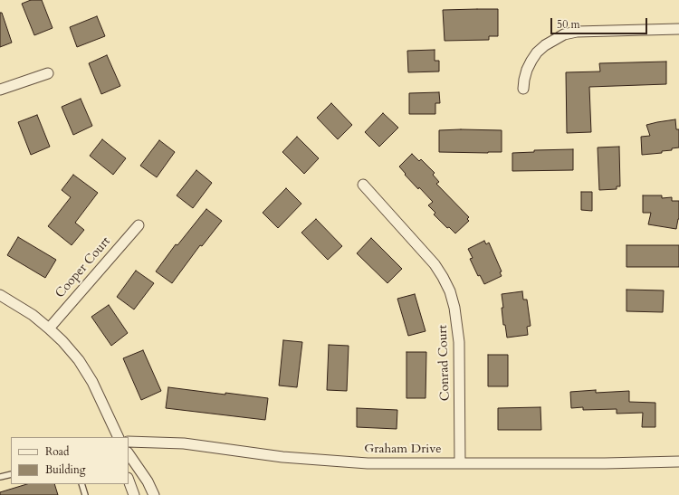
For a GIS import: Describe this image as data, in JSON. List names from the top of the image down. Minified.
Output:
{"streets":{"street":["Cooper Court","Conrad Court","Graham Drive"]},"crossings":[["Conrad Court","Graham Drive"]],"legend":["Road","Building"],"scale_bar":"50 m"}
